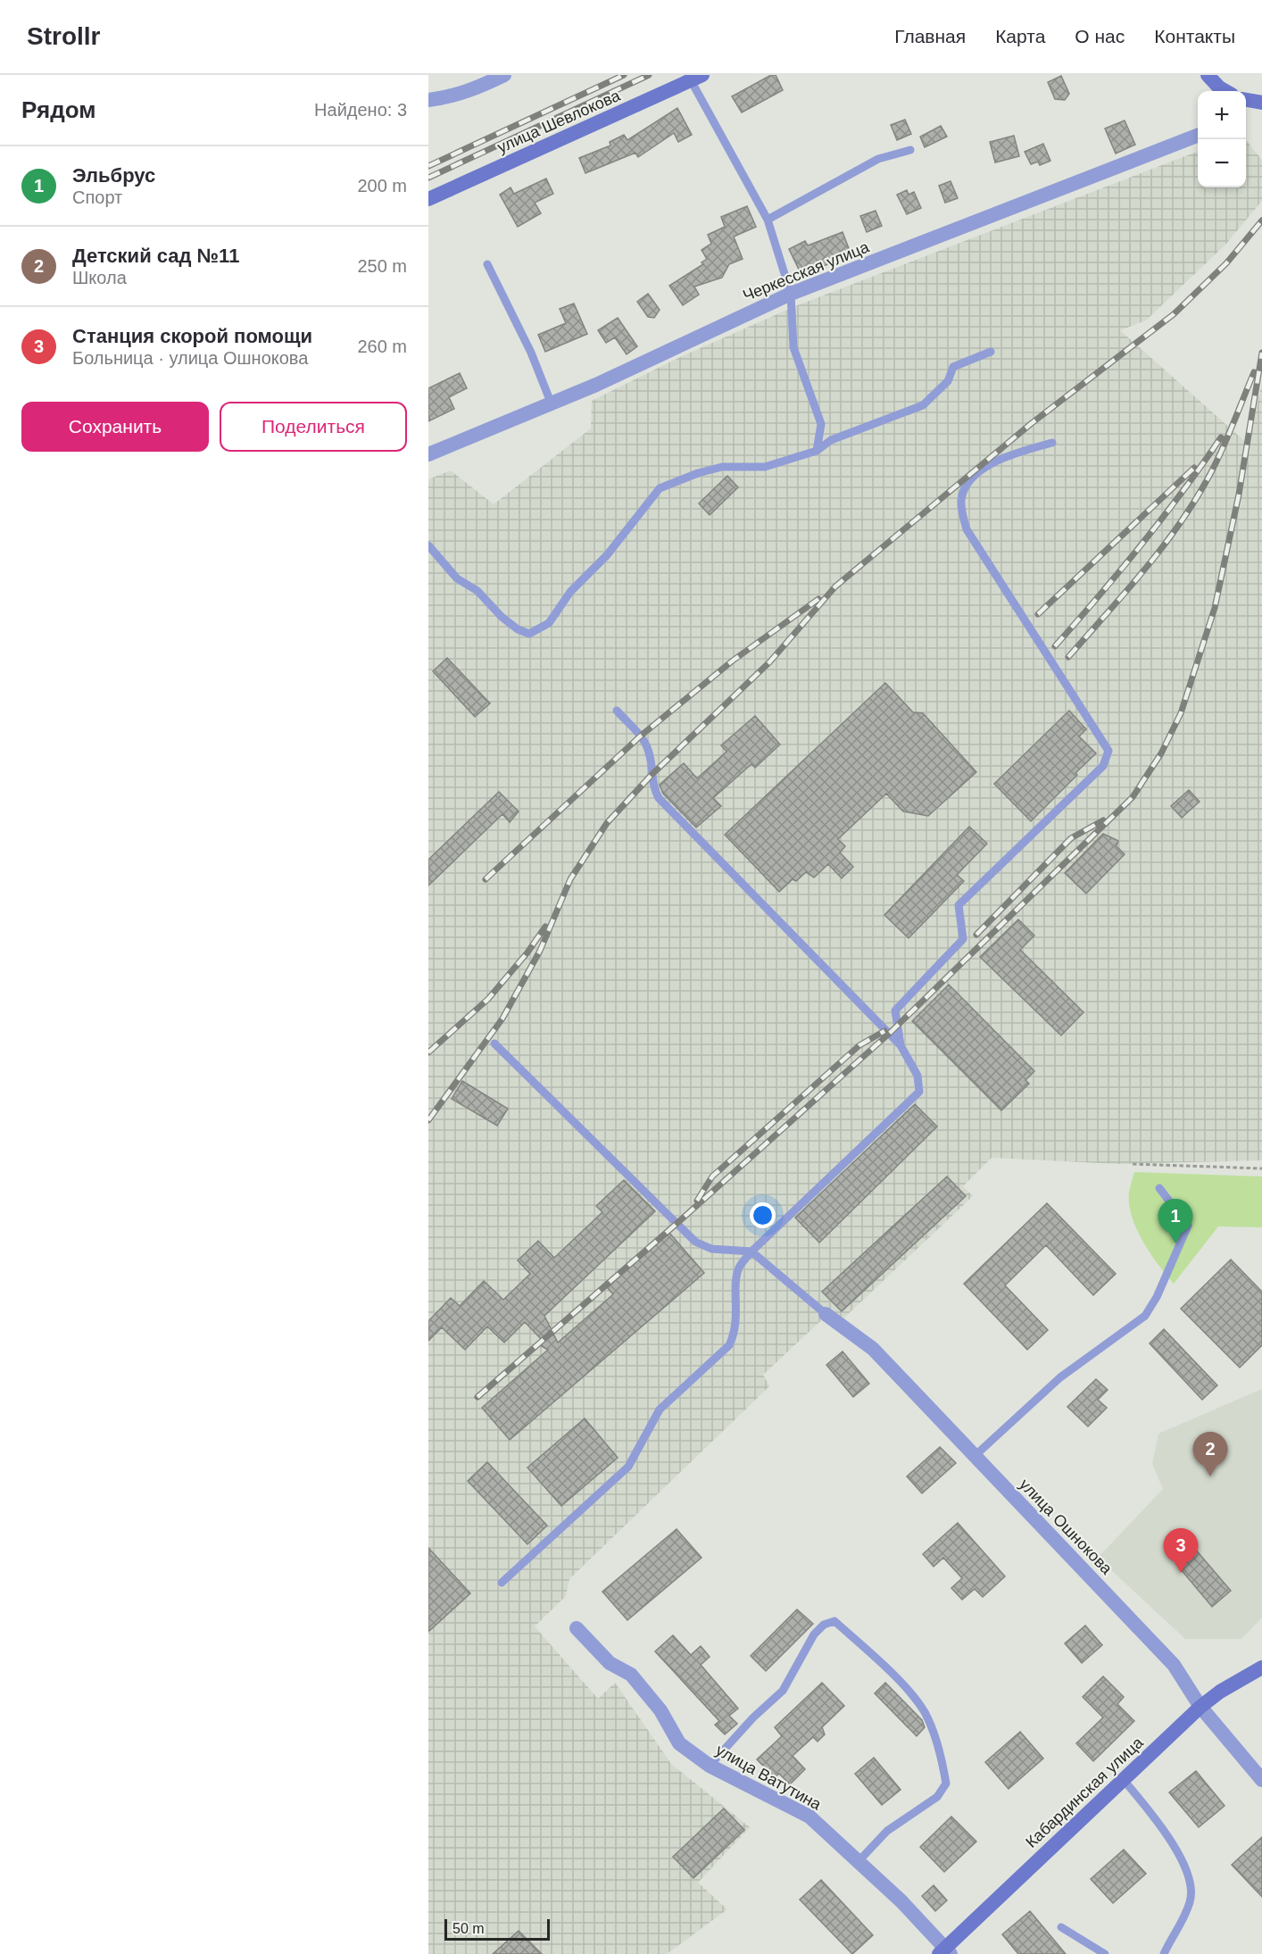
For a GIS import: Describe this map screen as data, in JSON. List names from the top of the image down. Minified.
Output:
{"streets":{"main road":["улица Шевлокова","Кабардинская улица"],"street":["Черкесская улица","улица Ошнокова","улица Ватутина"]},"crossings":[["улица Ошнокова","Кабардинская улица"],["улица Ватутина","Кабардинская улица"]],"scale_bar":"50 m","page":{"header":"Strollr","nav":["Главная","Карта","О нас","Контакты"],"heading":["Рядом","Найдено: 3"],"map_buttons":["+","−"],"list":[{"mark":"1","name":"Эльбрус","note":"Спорт","value":"200 m"},{"mark":"2","name":"Детский сад №11","note":"Школа","value":"250 m"},{"mark":"3","name":"Станция скорой помощи","note":"Больница · улица Ошнокова","value":"260 m"}],"buttons":["Сохранить","Поделиться"],"pins":["1","2","3"],"scale":"50 m"}}
